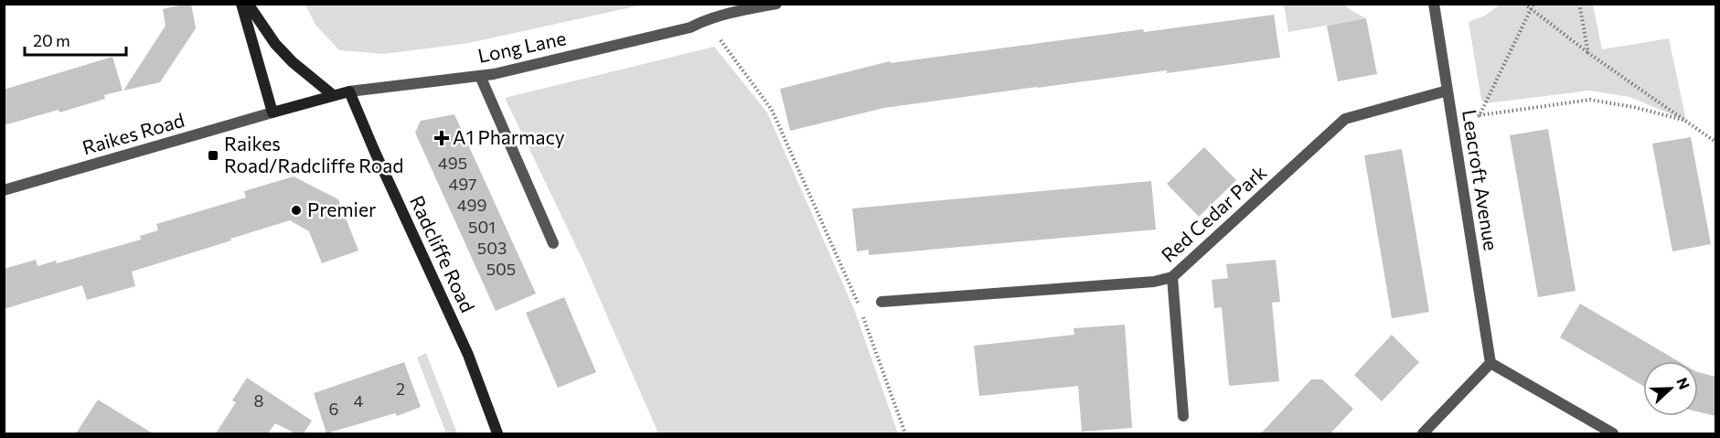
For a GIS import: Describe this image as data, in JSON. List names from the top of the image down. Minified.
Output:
{"streets":{"main road":["Long Lane","Radcliffe Road"],"street":["Raikes Road","Leacroft Avenue","Red Cedar Park"]},"crossings":[["Long Lane","Raikes Road"],["Long Lane","Radcliffe Road"],["Leacroft Avenue","Red Cedar Park"]],"places":{"health":["A1 Pharmacy"],"transit":["Raikes Road/Radcliffe Road"],"other":["Premier"]},"house_numbers":["495","497","499","501","503","505","2","8","4","6"],"scale_bar":"20 m","north":"right"}
